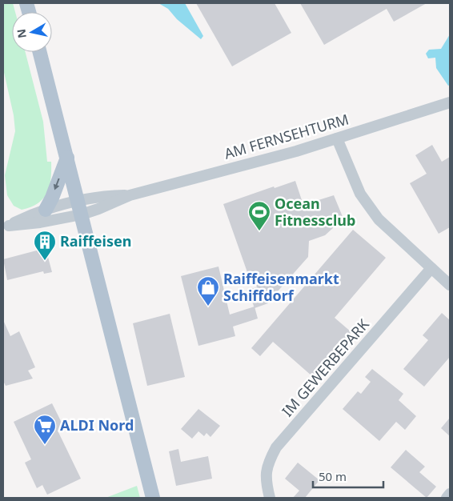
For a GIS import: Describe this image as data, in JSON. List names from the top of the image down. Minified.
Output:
{"streets":{"street":["AM FERNSEHTURM","IM GEWERBEPARK"]},"places":{"sports":["Ocean Fitnessclub"],"building":["Raiffeisen"],"shop":["Raiffeisenmarkt Schiffdorf"],"supermarket":["ALDI Nord"]},"scale_bar":"50 m","north":"left"}
